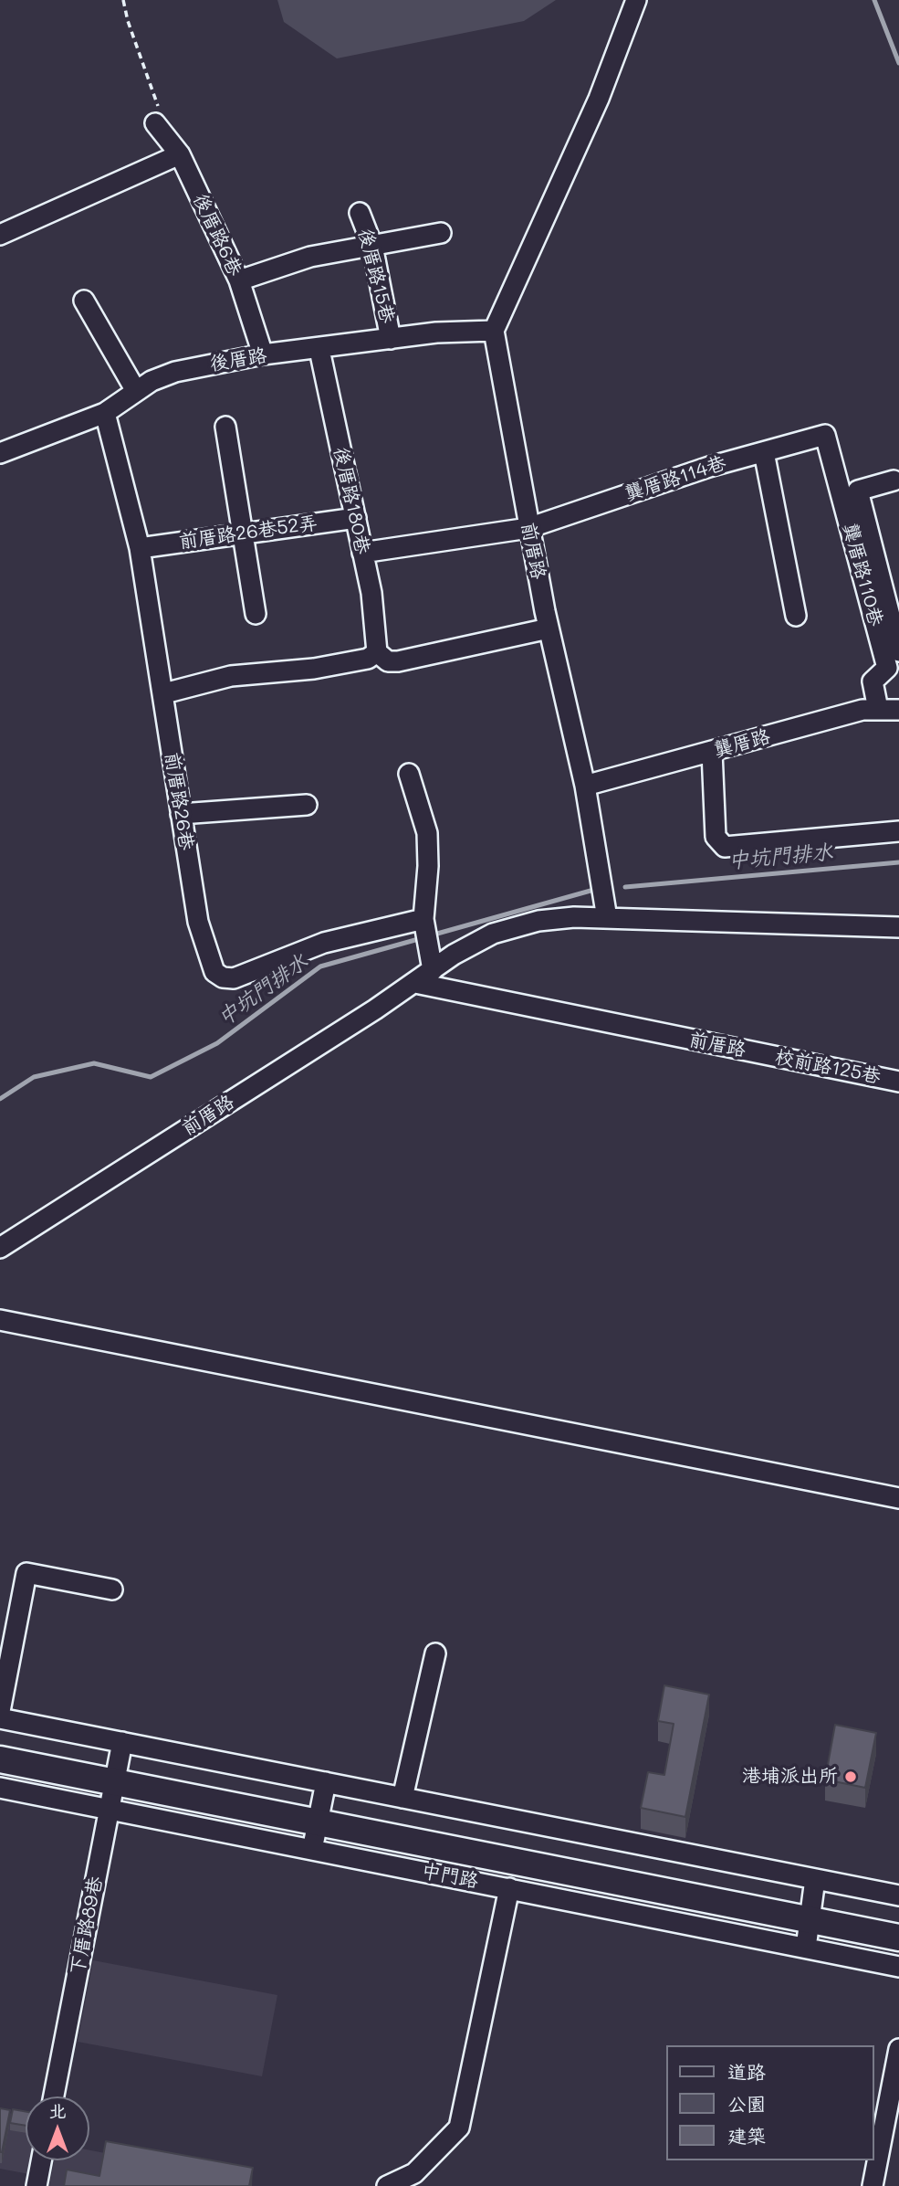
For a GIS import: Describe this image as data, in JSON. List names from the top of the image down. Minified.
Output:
{"streets":{"main road":["中門路"],"street":["後厝路6巷","後厝路15巷","後厝路","龔厝路114巷","後厝路180巷","前厝路26巷52弄","前厝路","龔厝路110巷","龔厝路","前厝路26巷","校前路125巷","下厝路89巷"]},"crossings":[["後厝路6巷","後厝路"],["後厝路15巷","後厝路"],["後厝路","後厝路180巷"],["後厝路","前厝路"],["後厝路","前厝路26巷"],["龔厝路114巷","後厝路180巷"],["龔厝路114巷","前厝路"],["龔厝路114巷","龔厝路110巷"],["後厝路180巷","前厝路26巷52弄"],["前厝路26巷52弄","前厝路26巷"],["前厝路","龔厝路"],["前厝路","校前路125巷"],["龔厝路110巷","龔厝路"],["中門路","下厝路89巷"]],"water":["中坑門排水"],"places":["港埔派出所"],"legend":["道路","公園","建築"],"north":"top"}
